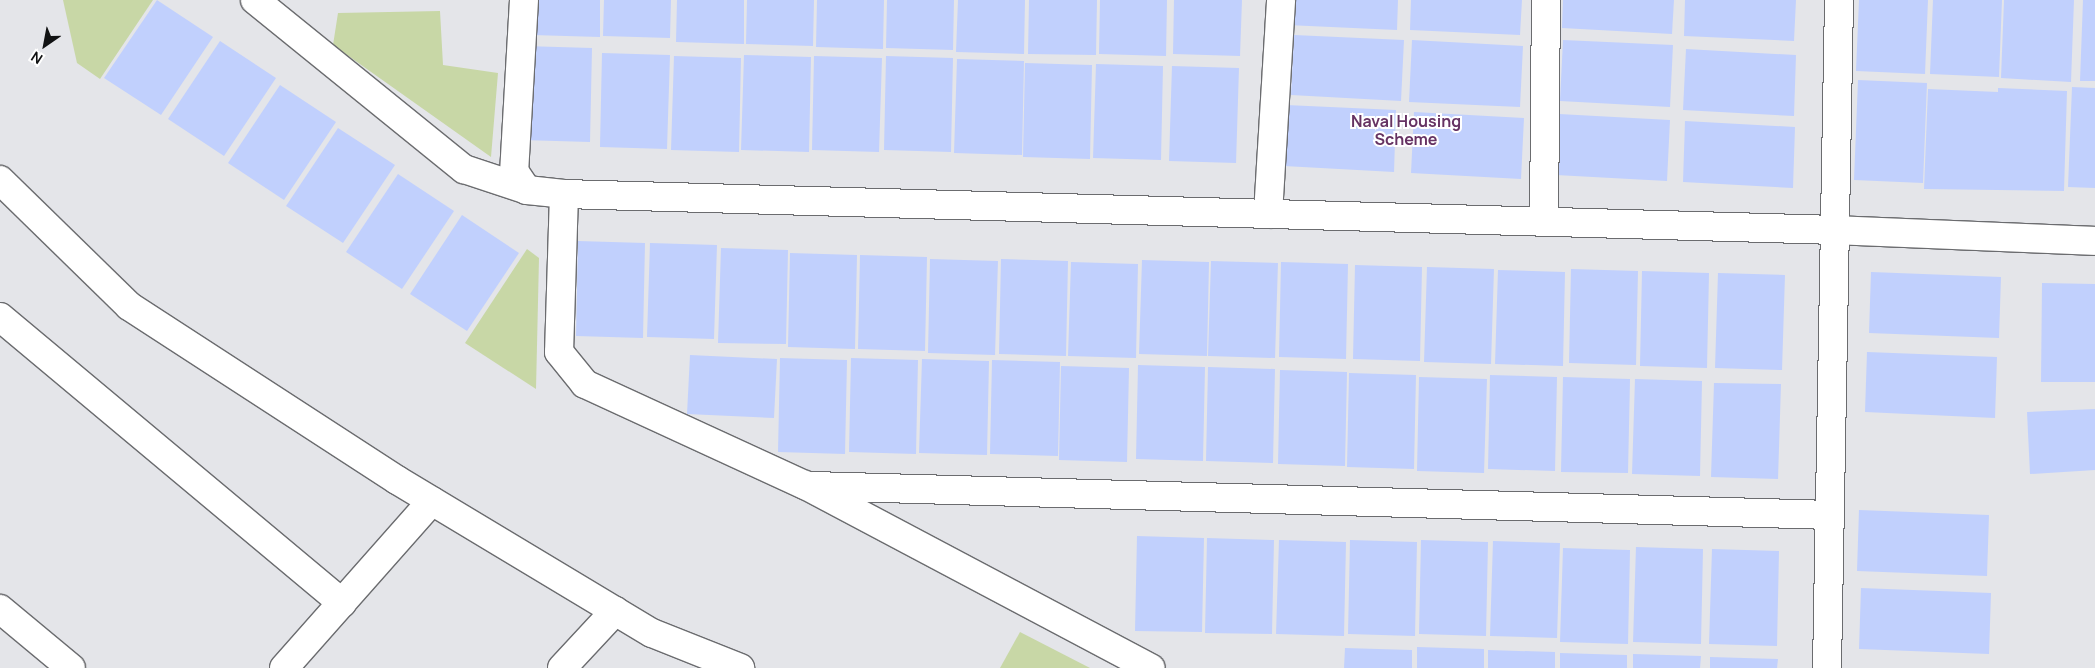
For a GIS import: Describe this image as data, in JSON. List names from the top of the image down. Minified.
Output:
{"districts":["Naval Housing Scheme"],"north":"bottom left"}
